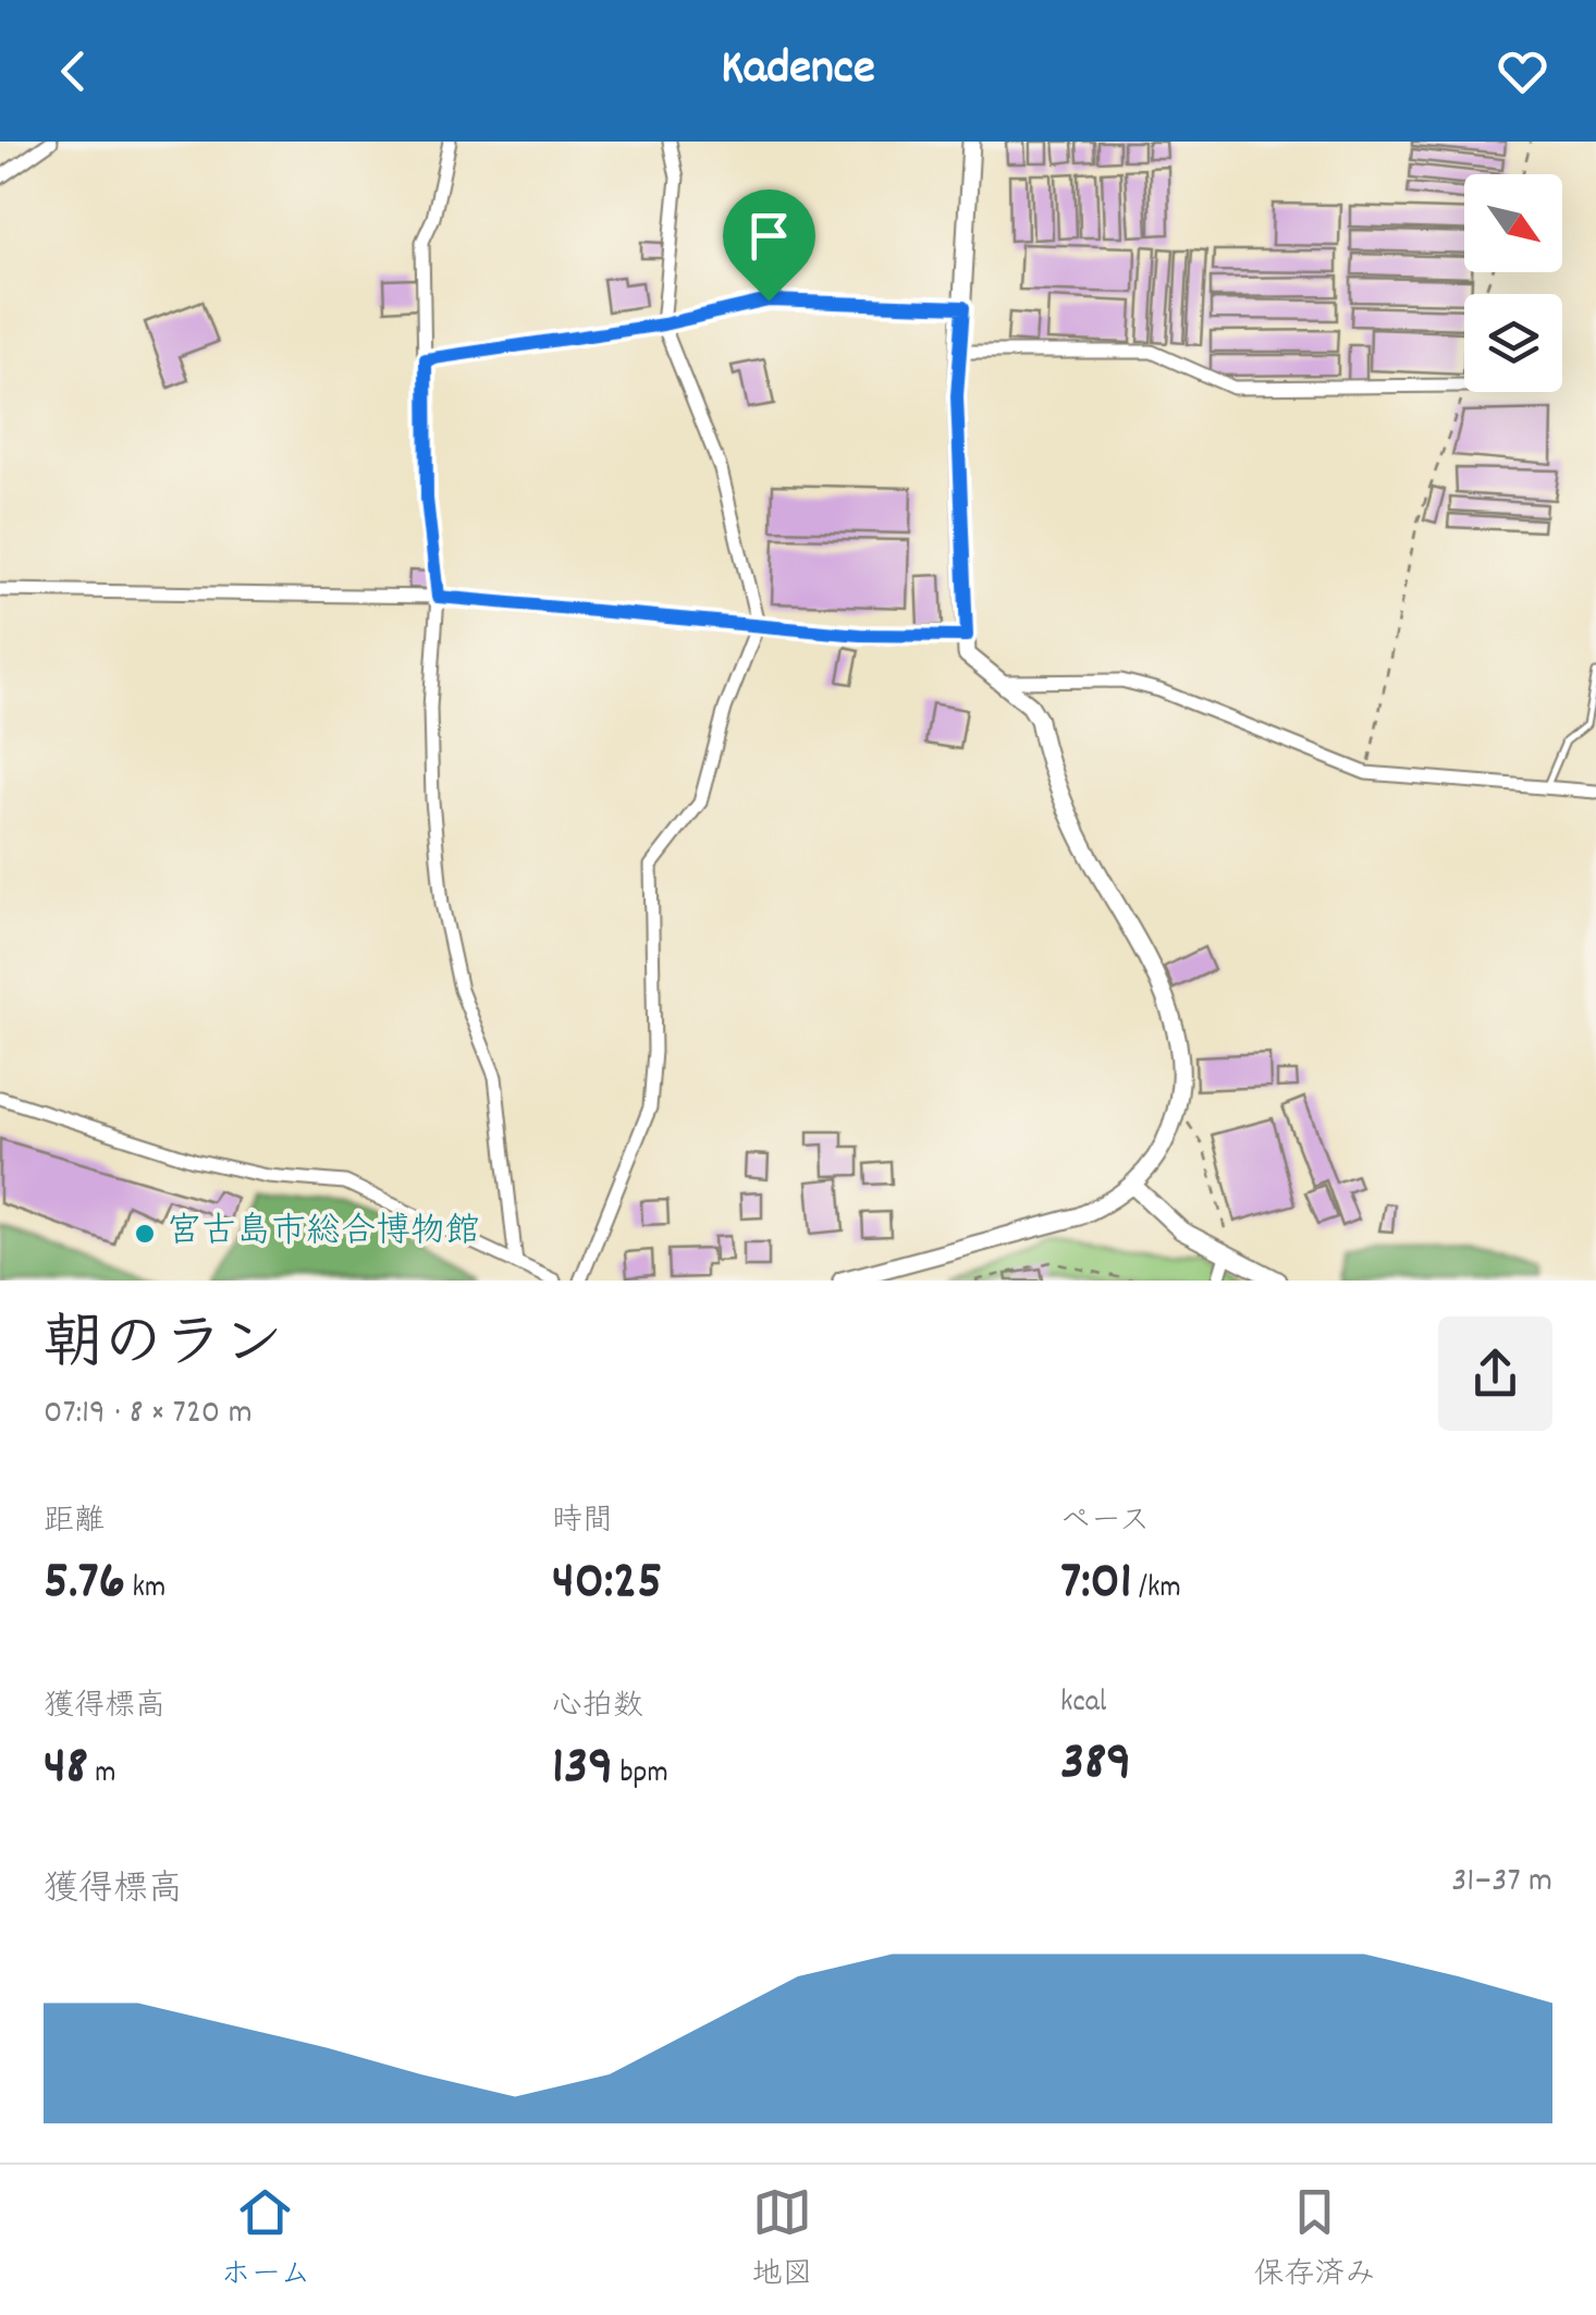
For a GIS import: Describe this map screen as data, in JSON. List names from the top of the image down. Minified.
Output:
{"places":["宮古島市総合博物館"],"north":"bottom right","page":{"header":"Kadence","heading":["朝のラン","07:19 · 8 × 720 m"],"stats":[["距離","5.76 km"],["時間","40:25"],["ペース","7:01 /km"],["獲得標高","48 m"],["心拍数","139 bpm"],["kcal","389"]],"chart":["獲得標高","31–37 m"],"tabs":["ホーム","地図","保存済み"]}}
